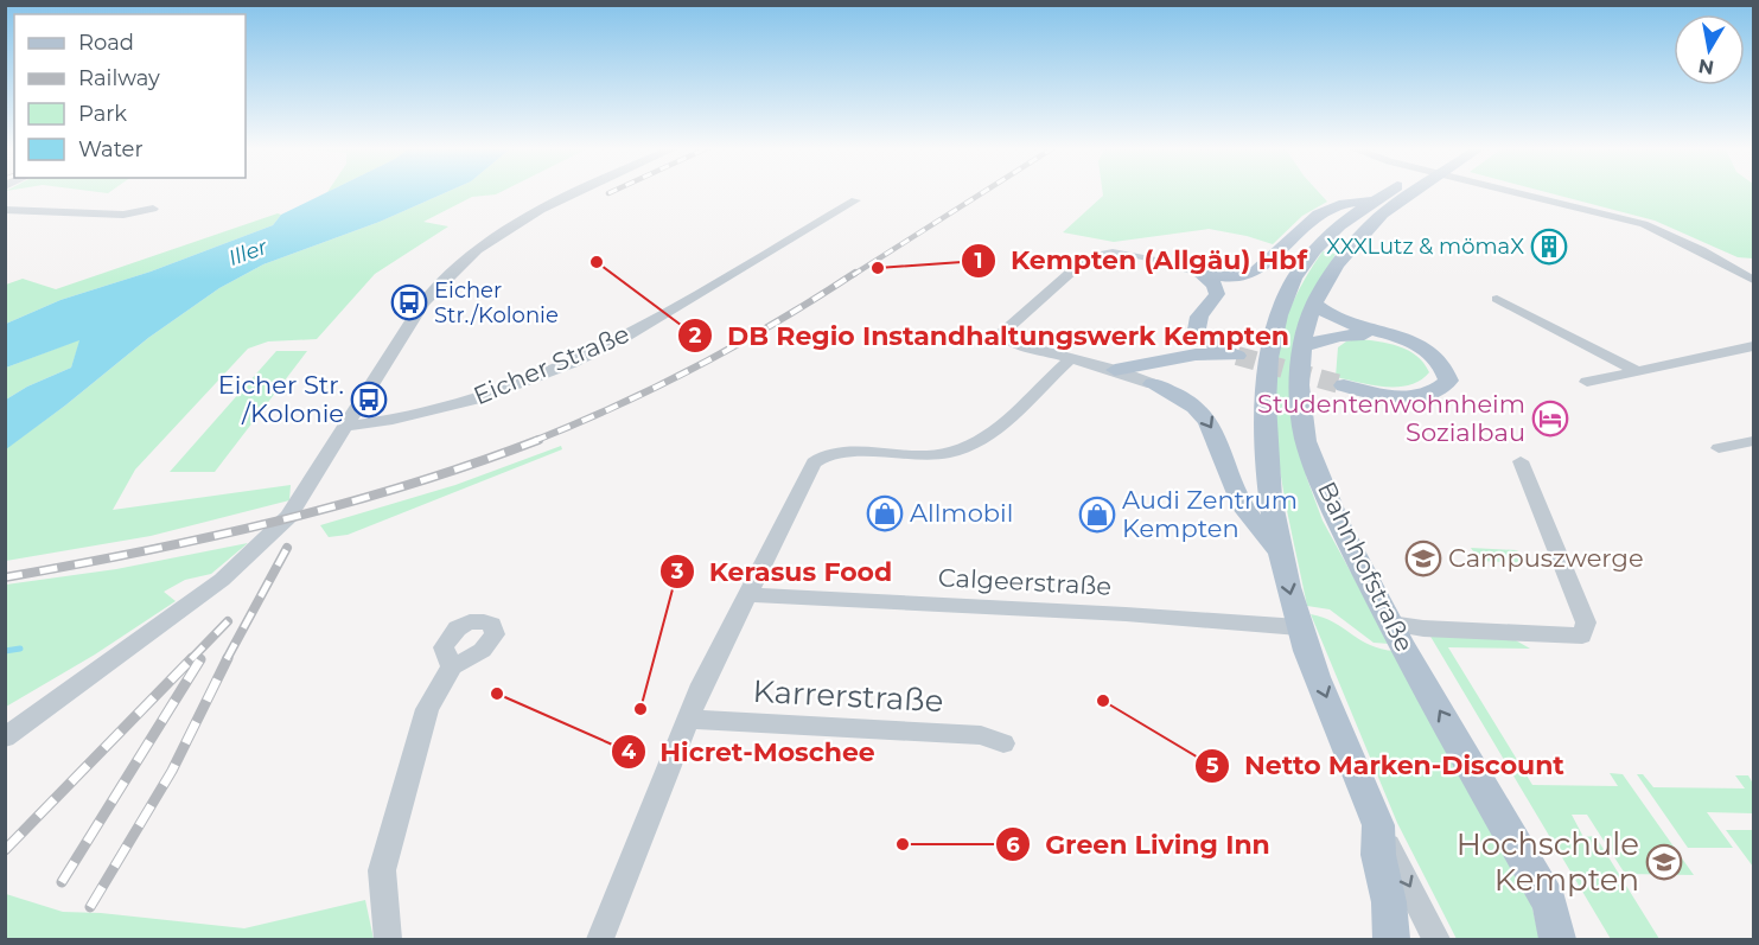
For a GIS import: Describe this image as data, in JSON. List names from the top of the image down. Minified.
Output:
{"streets":{"main road":["Bahnhofstraße"],"street":["Eicher Straße","Calgeerstraße","Karrerstraße"]},"crossings":[["Bahnhofstraße","Calgeerstraße"]],"water":["Iller"],"places":{"building":["XXXLutz & mömaX"],"other":["DB Regio Instandhaltungswerk Kempten","Kempten (Allgäu) Hbf","Hicret-Moschee","Netto Marken-Discount","Kerasus Food","Green Living Inn"],"bus stop":["Eicher Str./Kolonie","Eicher Str. /Kolonie"],"hotel":["Studentenwohnheim Sozialbau"],"shop":["Allmobil","Audi Zentrum Kempten"],"school or university":["Campuszwerge","Hochschule Kempten"]},"legend":["Road","Railway","Park","Water"],"north":"bottom"}
